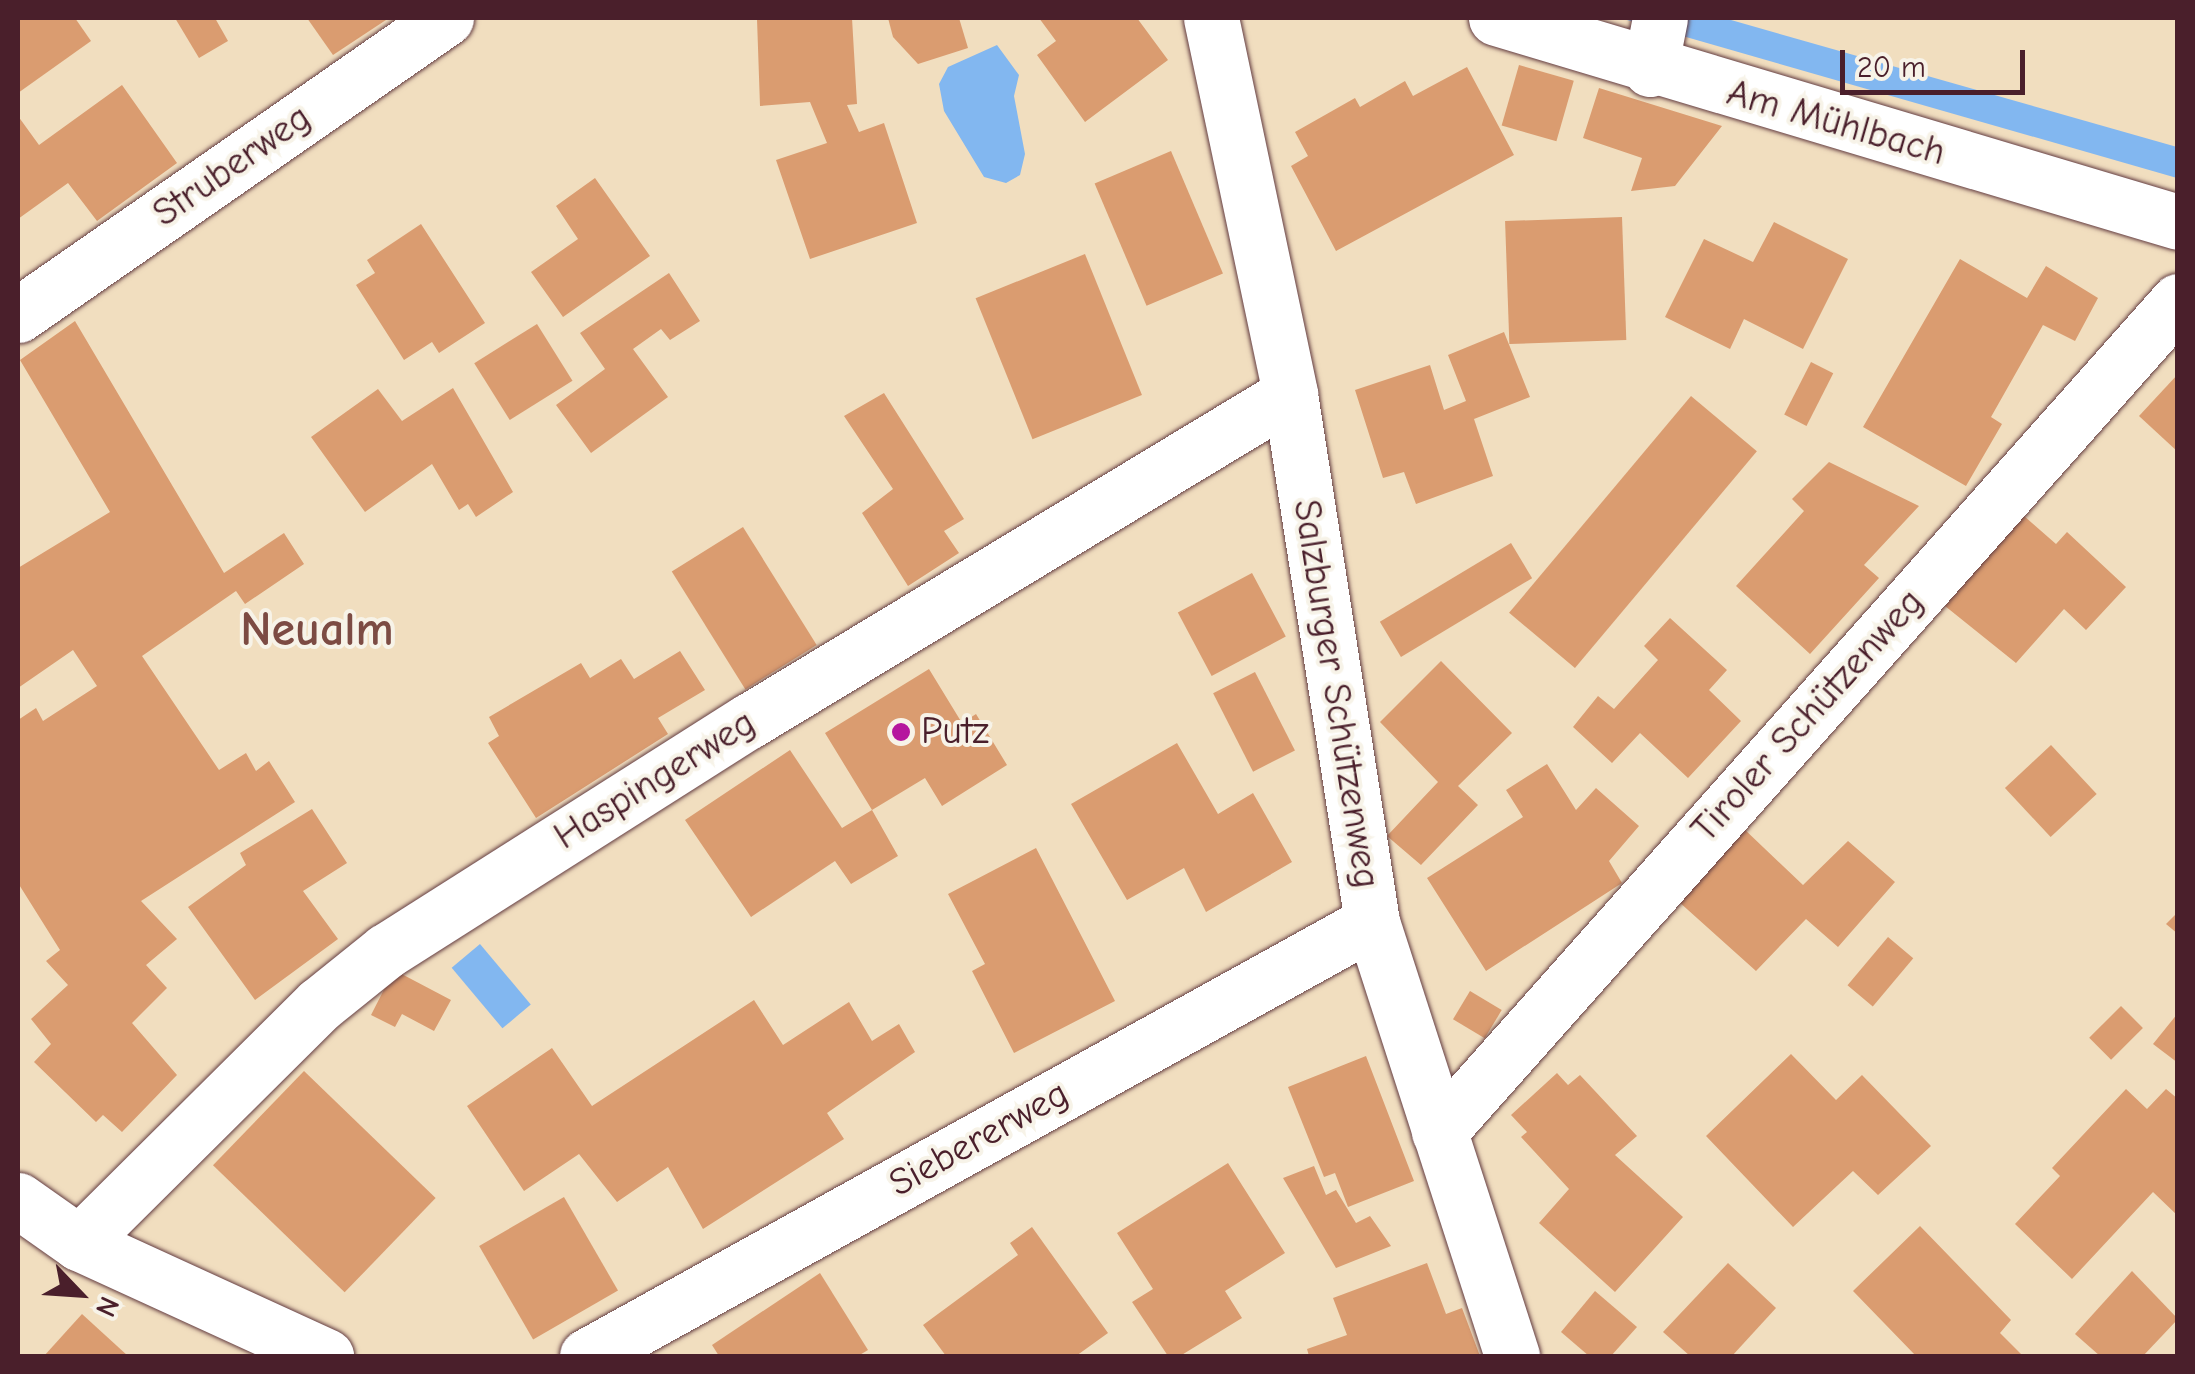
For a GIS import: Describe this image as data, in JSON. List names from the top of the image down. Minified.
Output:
{"streets":{"street":["Am Mühlbach","Struberweg","Salzburger Schützenweg","Tiroler Schützenweg","Haspingerweg","Siebererweg"]},"crossings":[["Salzburger Schützenweg","Tiroler Schützenweg"],["Salzburger Schützenweg","Haspingerweg"],["Salzburger Schützenweg","Siebererweg"]],"districts":["Neualm"],"places":["Putz"],"scale_bar":"20 m","north":"bottom right"}
